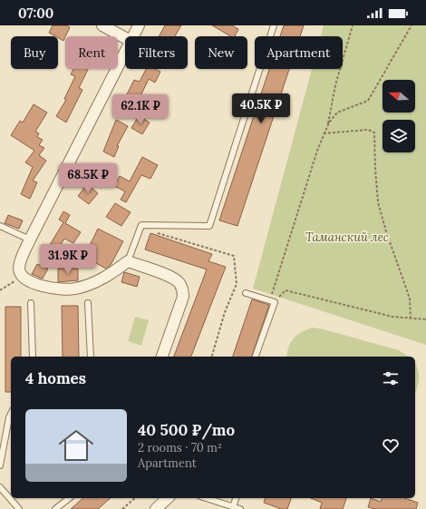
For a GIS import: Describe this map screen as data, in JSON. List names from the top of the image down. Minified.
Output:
{"parks":["Таманский лес"],"north":"left","page":{"status":"07:00","chip":["Buy","Rent","Filters","New","Apartment"],"price":["40.5K ₽","62.1K ₽","68.5K ₽","31.9K ₽"],"heading":"4 homes","list":[{"name":"40 500 ₽/mo","note":"2 rooms · 70 m² · Apartment"}]}}
